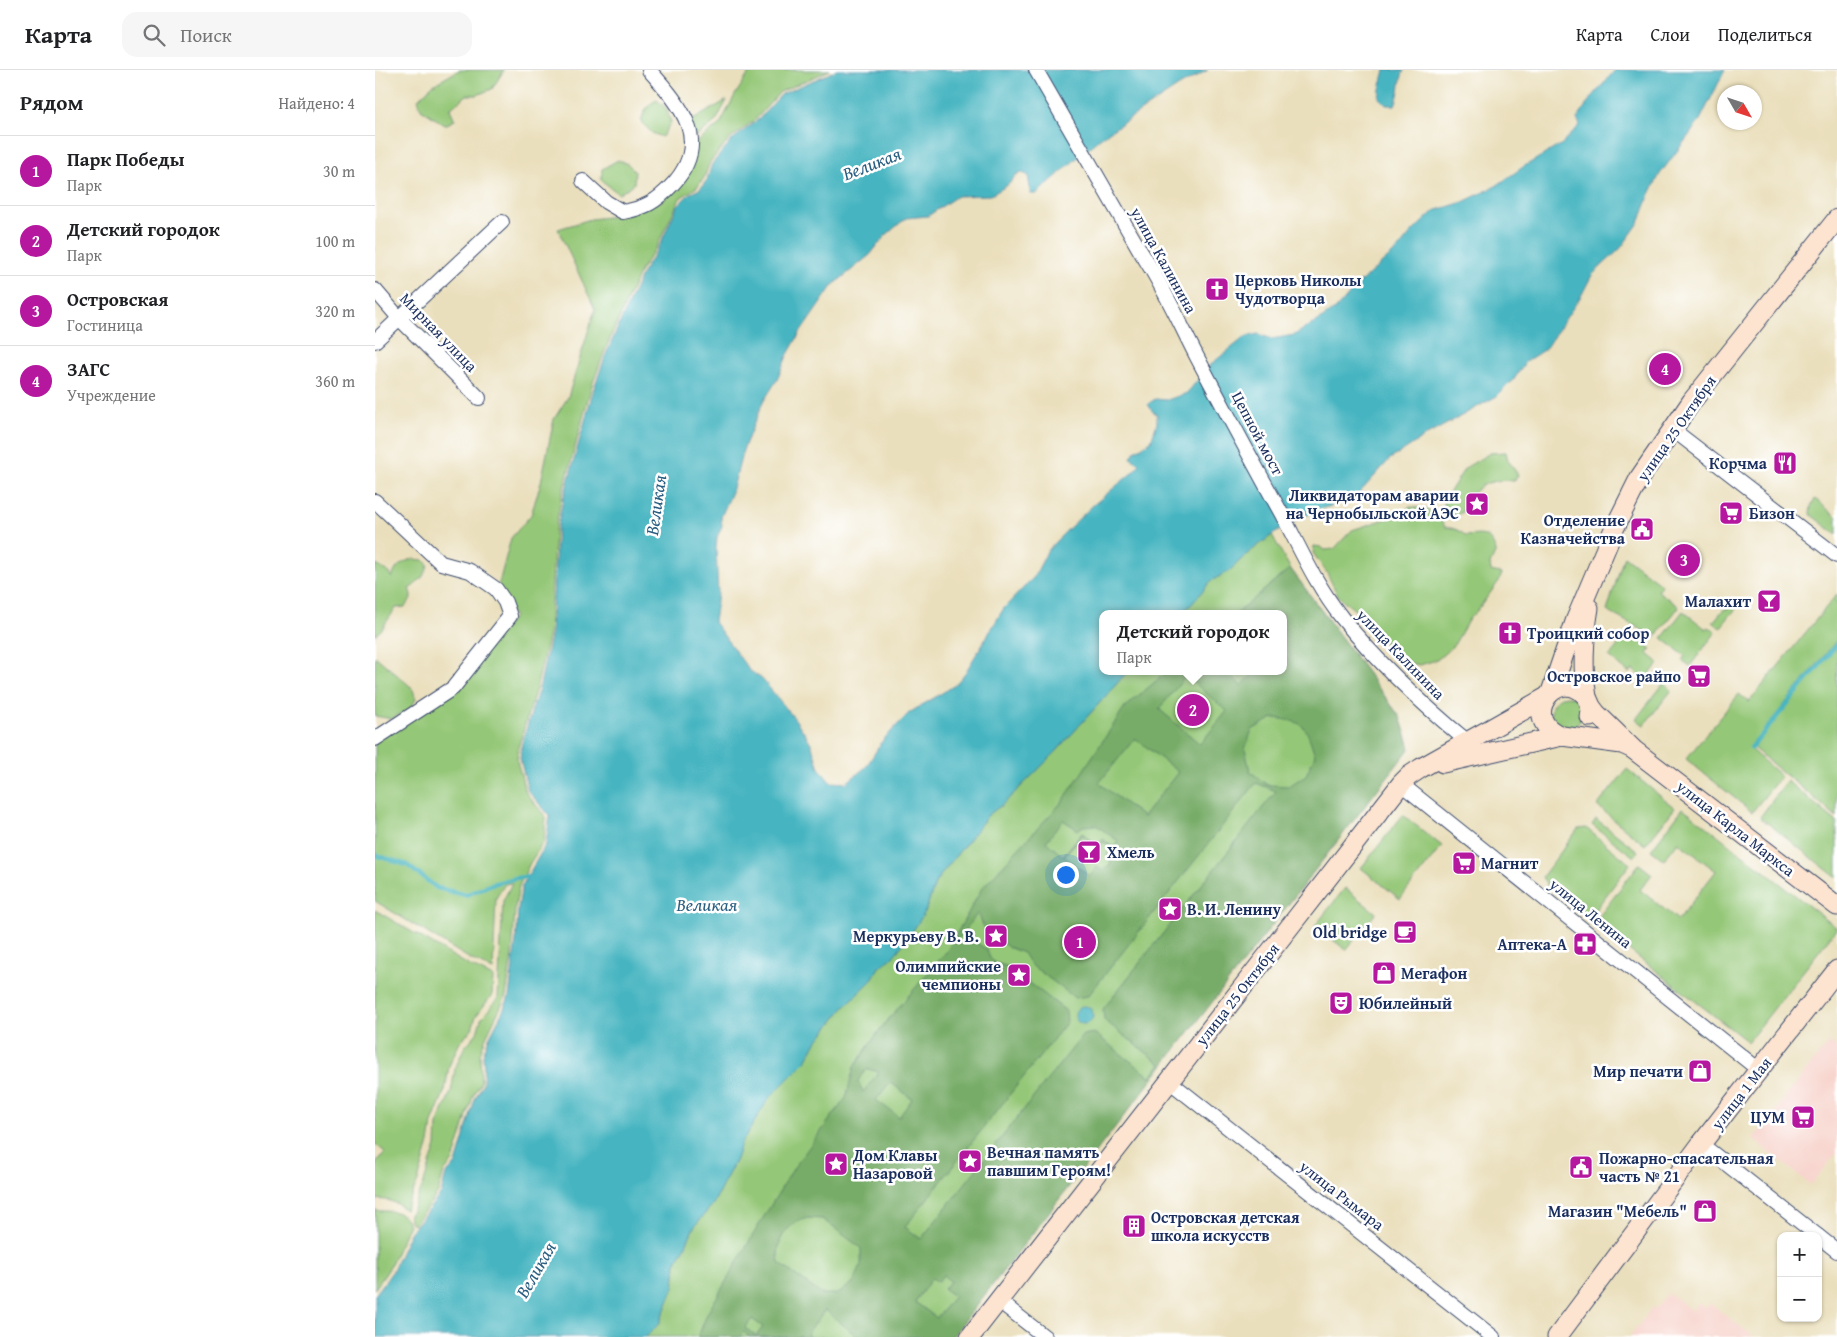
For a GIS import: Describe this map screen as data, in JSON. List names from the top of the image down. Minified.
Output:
{"streets":{"main road":["улица 25 Октября","улица Карла Маркса","улица 1 Мая"],"street":["улица Калинина","Мирная улица","Цепной мост","улица Ленина","улица Рымара"]},"crossings":[["улица Калинина","улица 25 Октября"],["улица Калинина","Цепной мост"],["улица 25 Октября","улица Ленина"],["улица 25 Октября","улица Рымара"],["улица Ленина","улица 1 Мая"]],"water":["Великая"],"places":{"church":["Церковь Николы Чудотворца","Троицкий собор"],"restaurant":["Корчма"],"place":["Ликвидаторам аварии на Чернобыльской АЭС","В. И. Ленину","Меркурьеву В. В.","Олимпийские чемпионы","Вечная память павшим Героям!","Дом Клавы Назаровой"],"supermarket":["Бизон","Островское райпо","Магнит","ЦУМ"],"public building":["Отделение Казначейства","Пожарно-спасательная часть № 21"],"bar":["Малахит","Хмель"],"cafe":["Old bridge"],"pharmacy":["Аптека-А"],"shop":["Мегафон","Мир печати","Магазин \"Мебель\""],"theatre":["Юбилейный"],"building":["Островская детская школа искусств"]},"north":"bottom right","page":{"header":"Карта","search":"Поиск","nav":["Карта","Слои","Поделиться"],"heading":["Рядом","Найдено: 4"],"list":[{"mark":"1","name":"Парк Победы","note":"Парк","value":"30 m"},{"mark":"2","name":"Детский городок","note":"Парк","value":"100 m"},{"mark":"3","name":"Островская","note":"Гостиница","value":"320 m"},{"mark":"4","name":"ЗАГС","note":"Учреждение","value":"360 m"}],"pins":["4","3","2","1"],"popup":["Детский городок","Парк"],"map_buttons":["+","−"]}}
